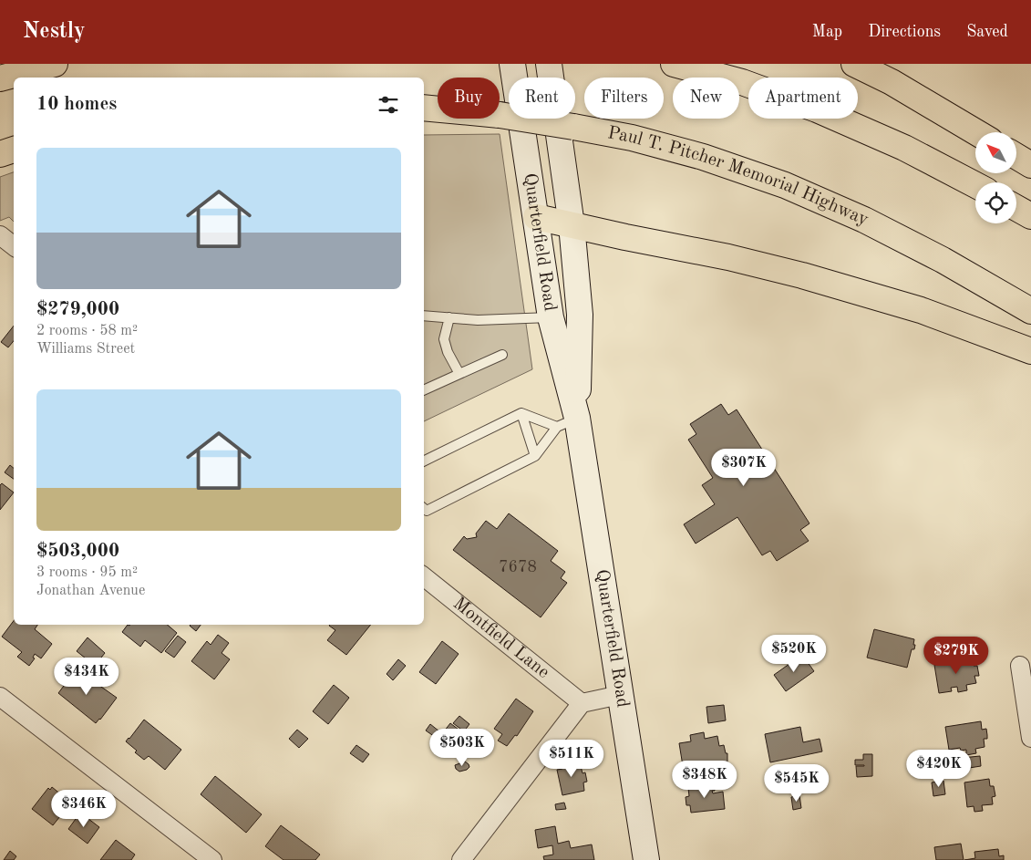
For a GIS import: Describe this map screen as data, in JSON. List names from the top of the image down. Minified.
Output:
{"streets":{"highway":["Paul T. Pitcher Memorial Highway"],"main road":["Quarterfield Road"],"street":["Montfield Lane"]},"house_numbers":["7678"],"north":"top left","page":{"header":"Nestly","nav":["Map","Directions","Saved"],"chip":["Buy","Rent","Filters","New","Apartment"],"heading":"10 homes","list":[{"name":"$279,000","note":"2 rooms · 58 m² · Williams Street"},{"name":"$503,000","note":"3 rooms · 95 m² · Jonathan Avenue"}],"price":["$307K","$520K","$279K","$434K","$503K","$511K","$420K","$348K","$545K","$346K"]}}
